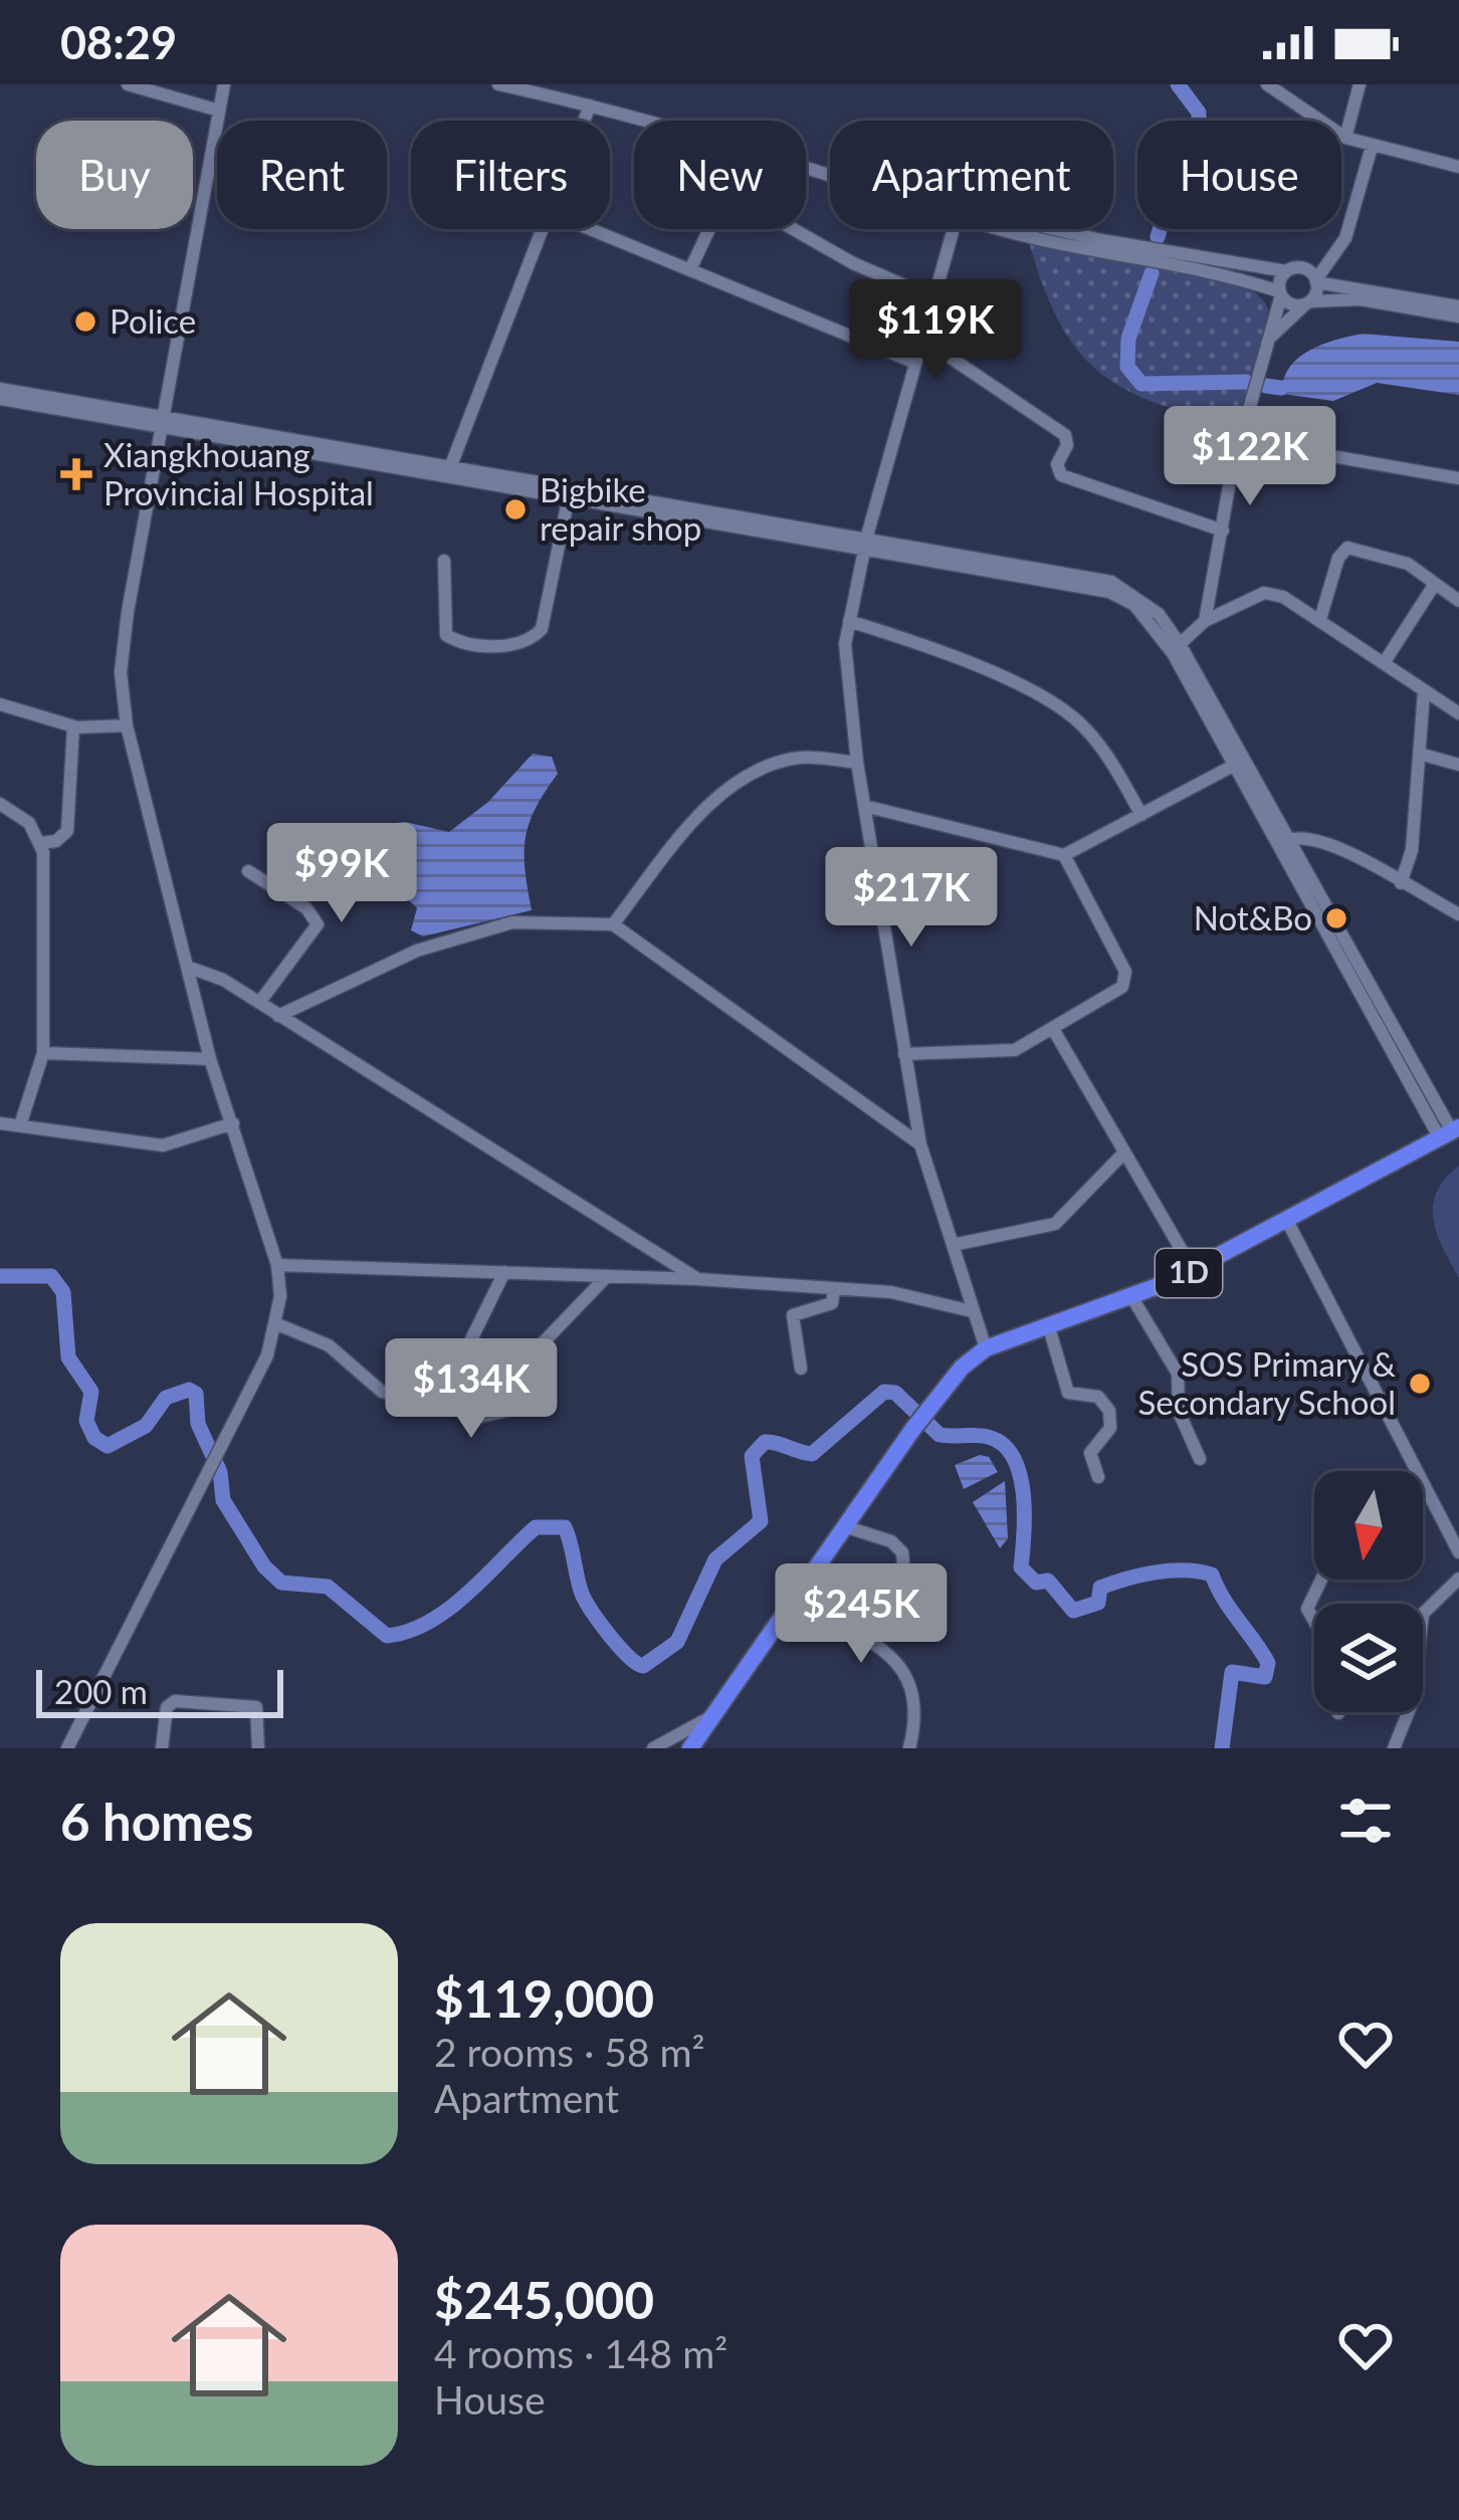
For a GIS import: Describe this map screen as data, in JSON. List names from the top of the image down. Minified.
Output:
{"streets":{"highway":["1D"]},"places":{"other":["Police","Bigbike repair shop","Not&Bo","SOS Primary & Secondary School"],"health":["Xiangkhouang Provincial Hospital"]},"scale_bar":"200 m","north":"bottom","page":{"status":"08:29","chip":["Buy","Rent","Filters","New","Apartment","House"],"price":["$119K","$122K","$99K","$217K","$134K","$245K"],"scale":"200 m","heading":"6 homes","list":[{"name":"$119,000","note":"2 rooms · 58 m² · Apartment"},{"name":"$245,000","note":"4 rooms · 148 m² · House"}]}}
